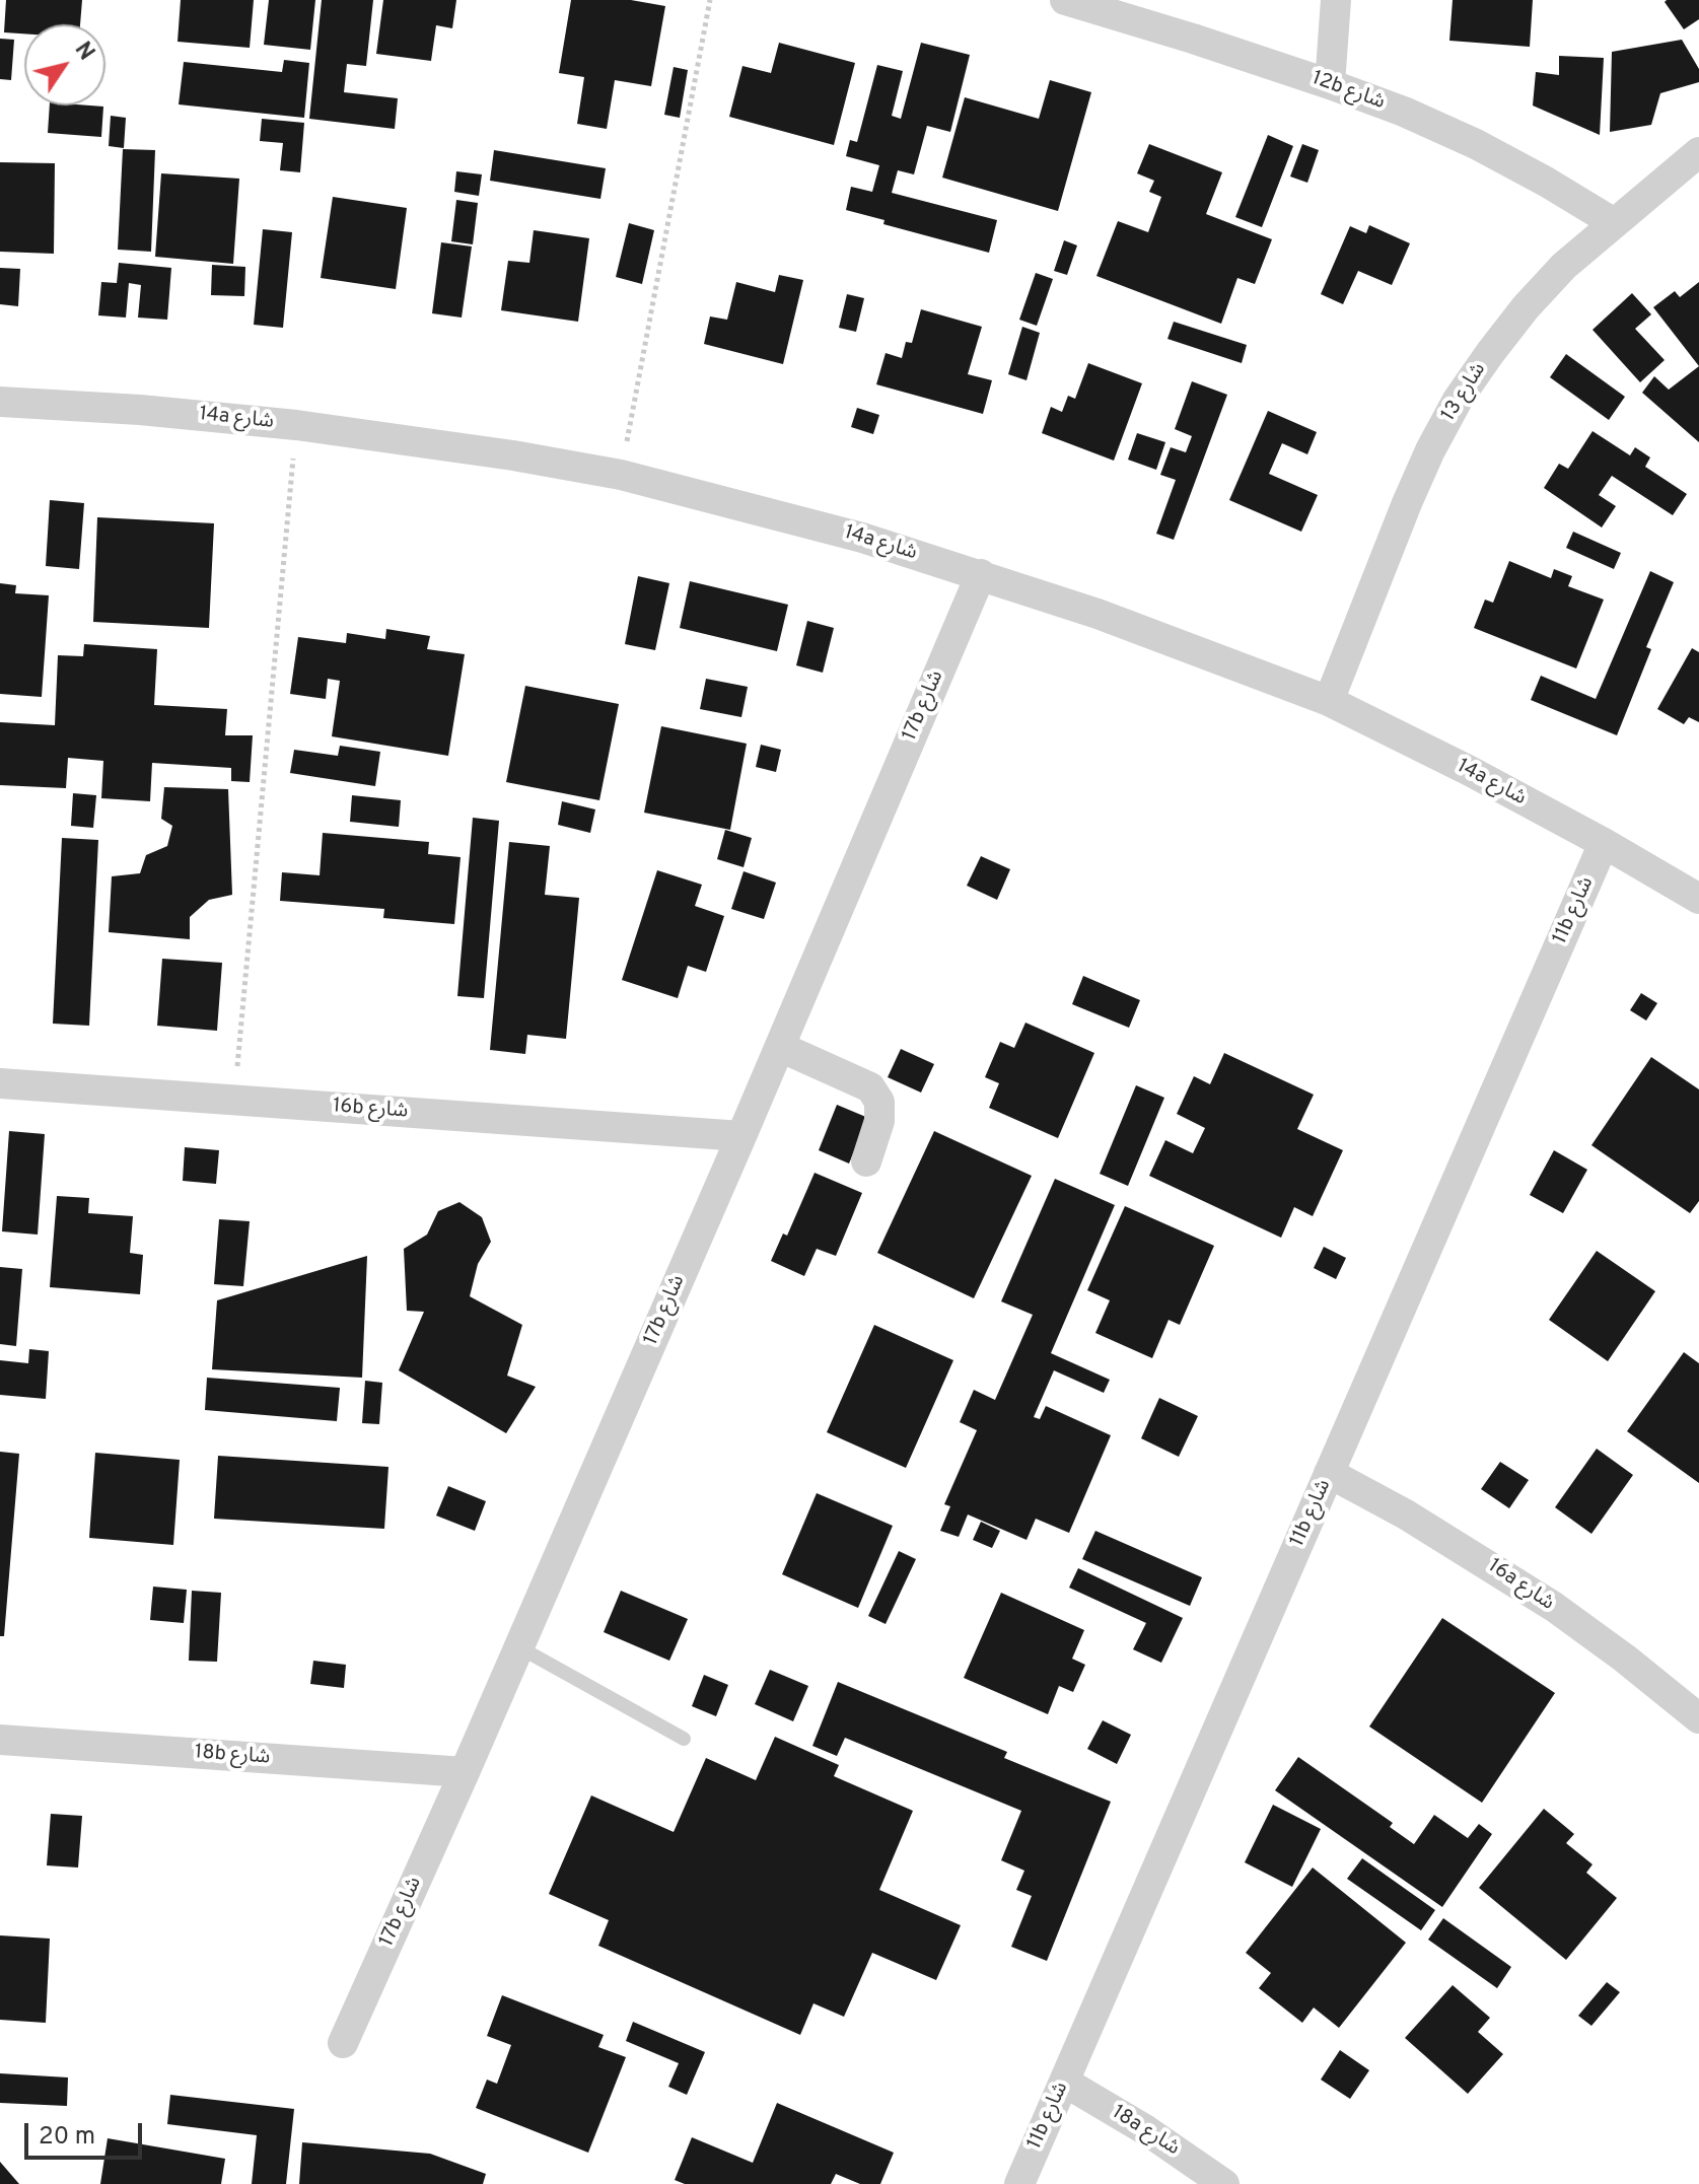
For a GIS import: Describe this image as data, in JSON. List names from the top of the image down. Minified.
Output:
{"streets":{"street":["12b شارع","شارع 13","14a شارع","17b شارع","11b شارع","16b شارع","16a شارع","18b شارع","18a شارع"]},"crossings":[["12b شارع","شارع 13"],["شارع 13","14a شارع"],["14a شارع","17b شارع"],["14a شارع","11b شارع"],["17b شارع","16b شارع"],["17b شارع","18b شارع"],["11b شارع","16a شارع"],["11b شارع","18a شارع"]],"scale_bar":"20 m","north":"top right"}
